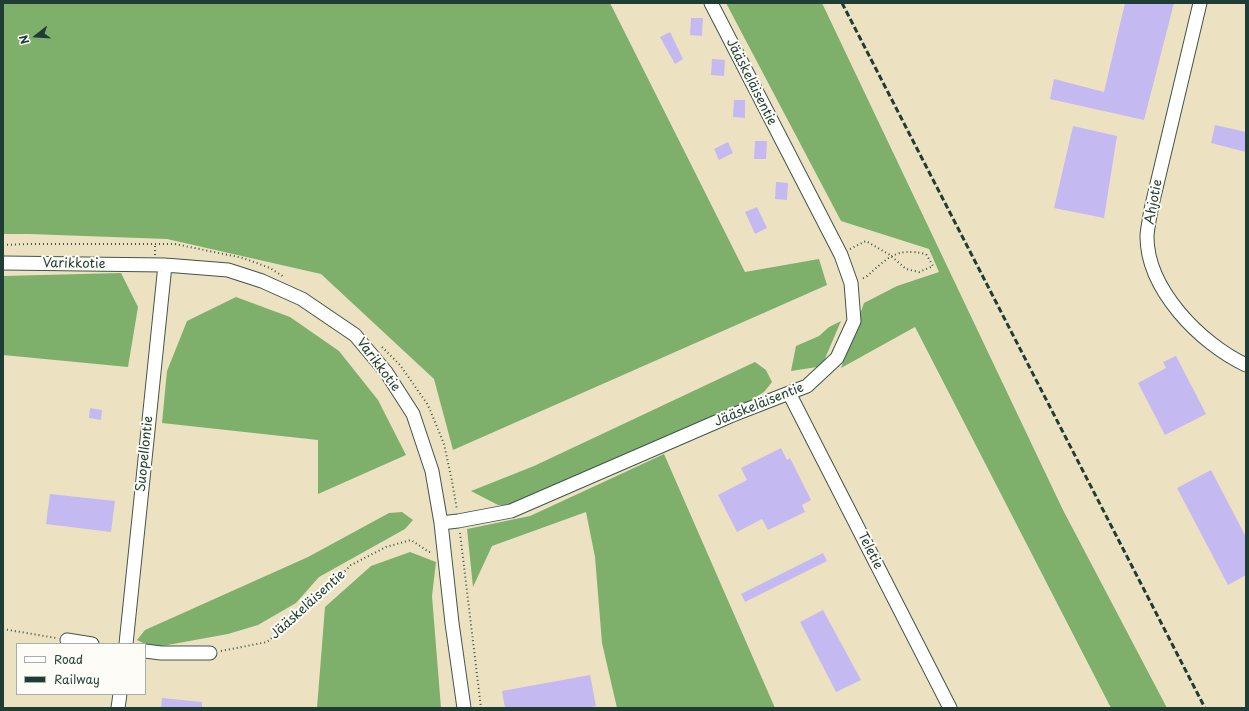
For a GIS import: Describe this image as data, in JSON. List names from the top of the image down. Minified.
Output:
{"streets":{"street":["Jääskeläisentie","Ahjotie","Varikkotie","Suopellontie","Teletie"]},"crossings":[["Jääskeläisentie","Varikkotie"],["Jääskeläisentie","Teletie"],["Varikkotie","Suopellontie"]],"legend":["Road","Railway"],"north":"left"}
